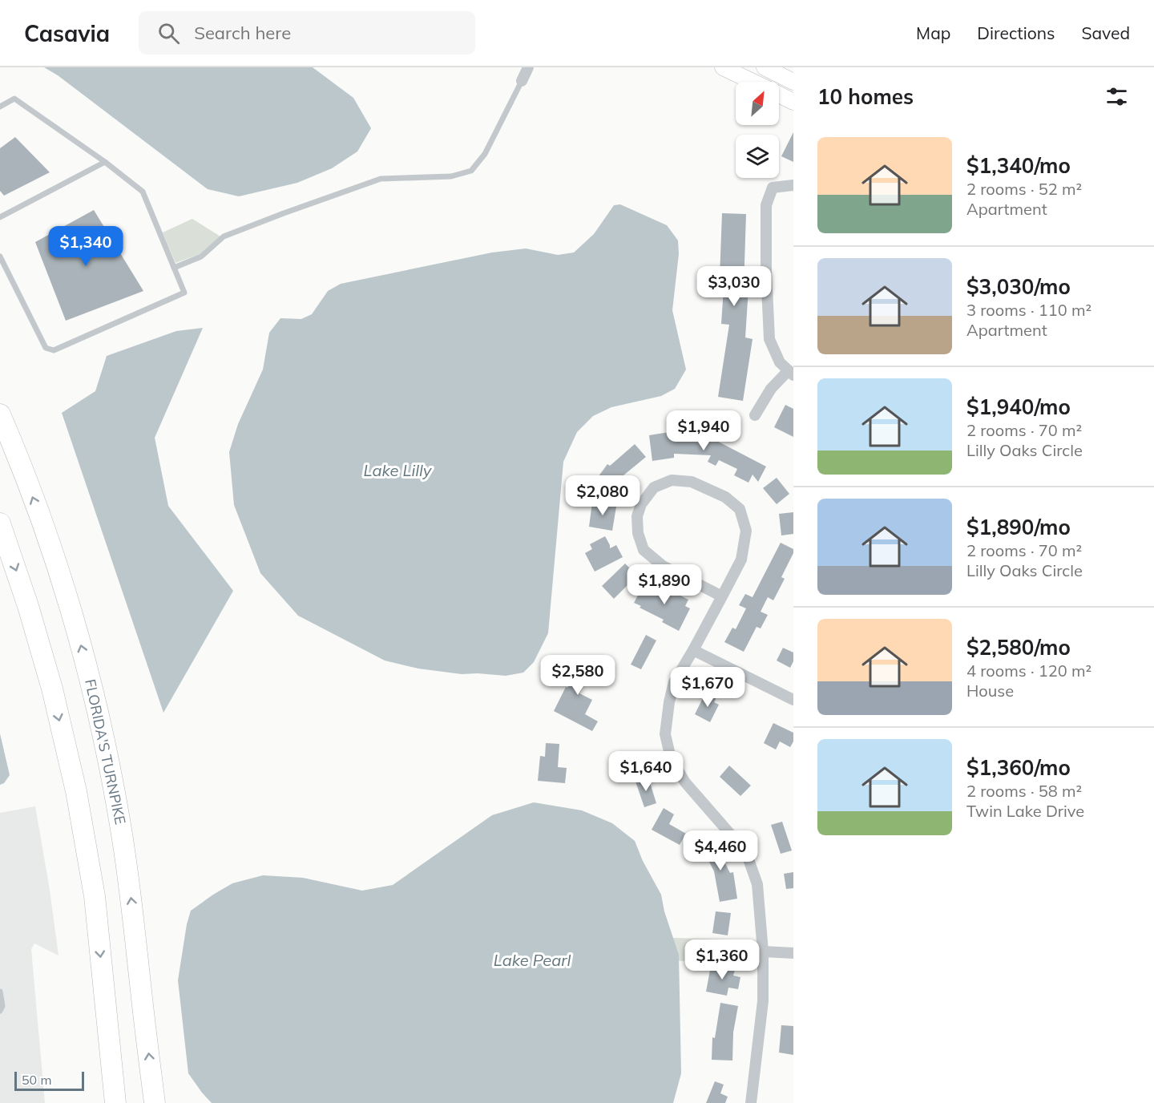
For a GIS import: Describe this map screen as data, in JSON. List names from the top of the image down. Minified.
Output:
{"streets":{"highway":["FLORIDA'S TURNPIKE"]},"water":["Lake Lilly","Lake Pearl"],"scale_bar":"50 m","north":"top right","page":{"header":"Casavia","search":"Search here","nav":["Map","Directions","Saved"],"heading":"10 homes","list":[{"name":"$1,340/mo","note":"2 rooms · 52 m² · Apartment"},{"name":"$3,030/mo","note":"3 rooms · 110 m² · Apartment"},{"name":"$1,940/mo","note":"2 rooms · 70 m² · Lilly Oaks Circle"},{"name":"$1,890/mo","note":"2 rooms · 70 m² · Lilly Oaks Circle"},{"name":"$2,580/mo","note":"4 rooms · 120 m² · House"},{"name":"$1,360/mo","note":"2 rooms · 58 m² · Twin Lake Drive"}],"price":["$1,340","$3,030","$1,940","$2,080","$1,890","$2,580","$1,670","$1,640","$4,460","$1,360"],"scale":"50 m"}}
